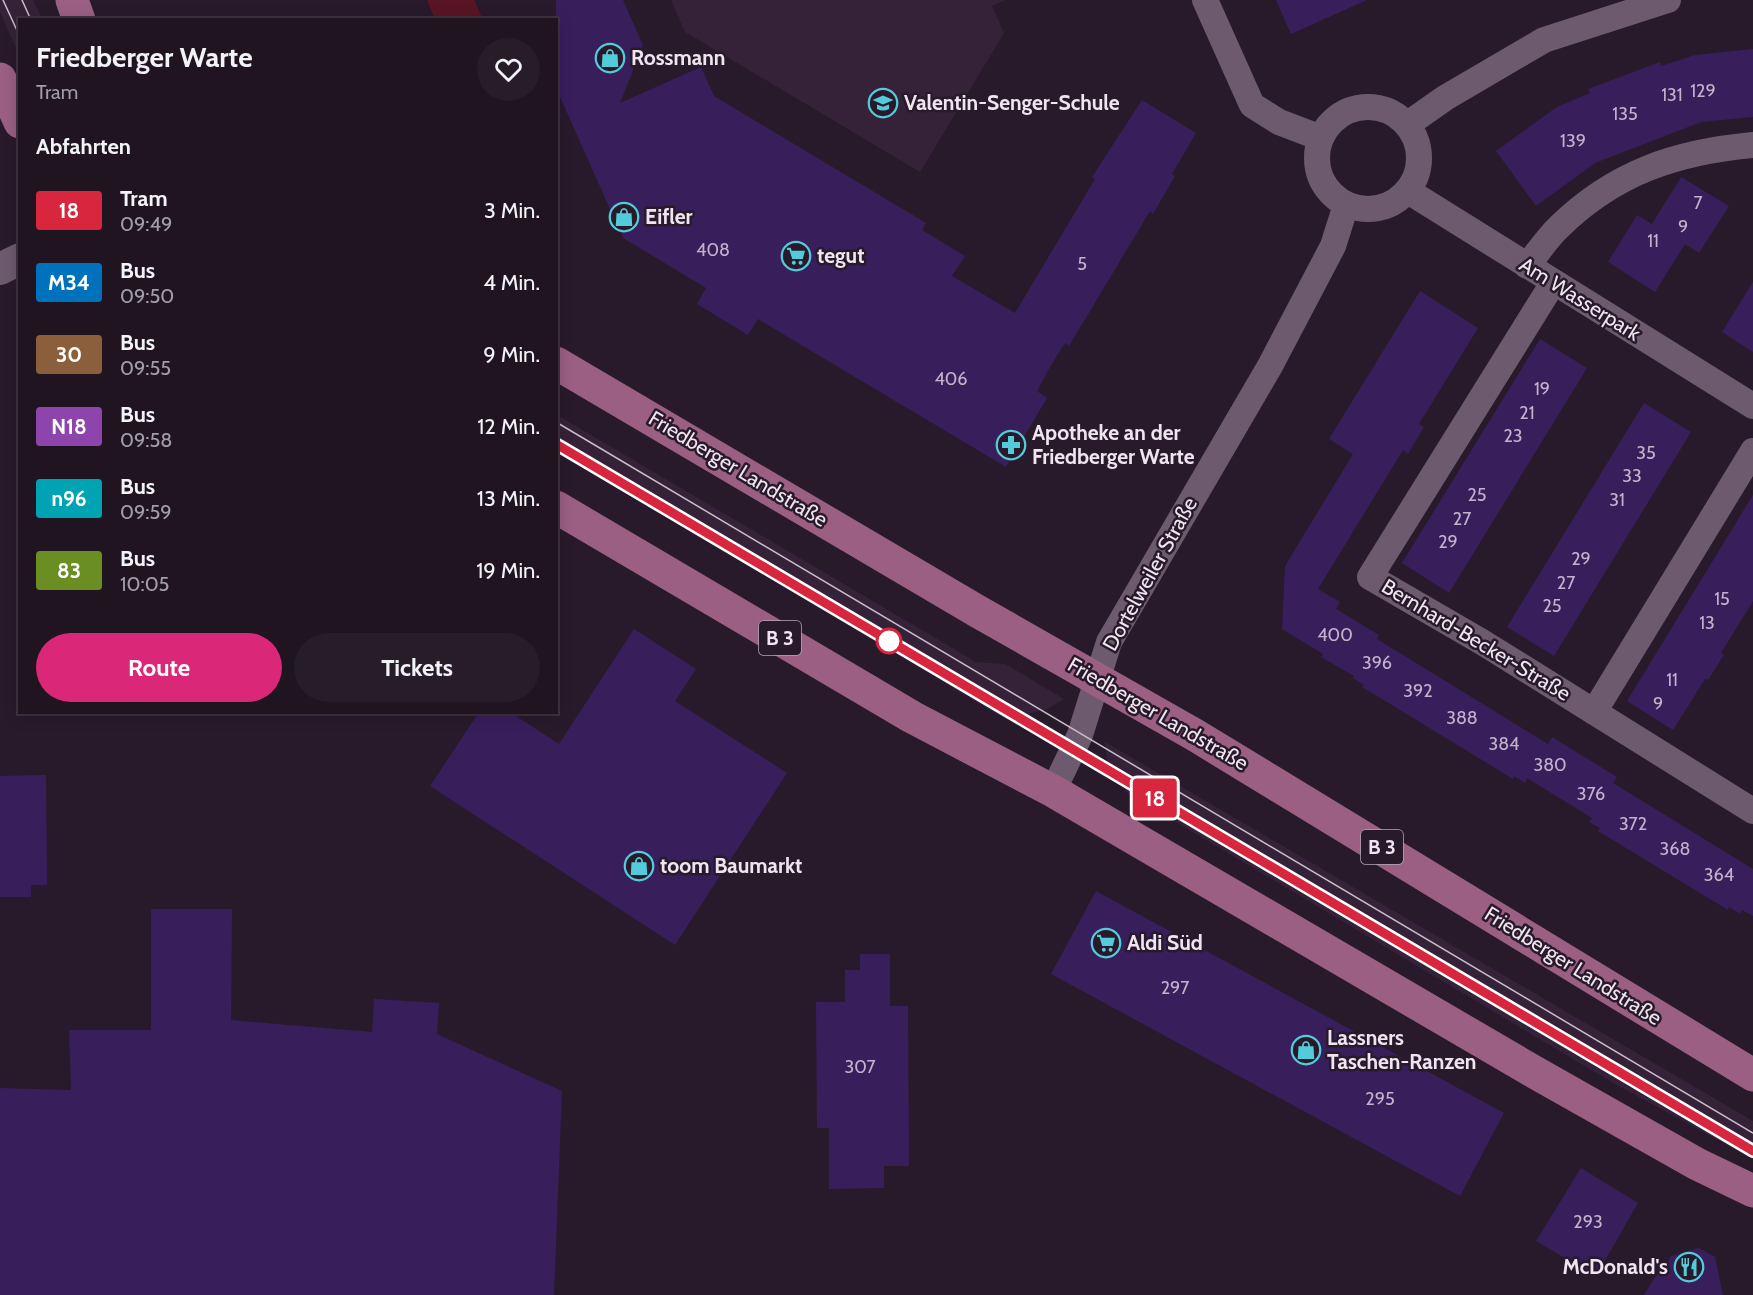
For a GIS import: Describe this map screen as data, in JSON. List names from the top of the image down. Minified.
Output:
{"streets":{"main road":["Friedberger Landstraße","B 3"],"street":["Am Wasserpark","Dortelweiler Straße","Bernhard-Becker-Straße"]},"crossings":[["Am Wasserpark","Dortelweiler Straße"],["Am Wasserpark","Bernhard-Becker-Straße"],["Friedberger Landstraße","Dortelweiler Straße"],["Dortelweiler Straße","B 3"]],"places":{"shop":["Rossmann","Eifler","toom Baumarkt","Lassners Taschen-Ranzen"],"school or university":["Valentin-Senger-Schule"],"supermarket":["tegut","Aldi Süd"],"pharmacy":["Apotheke an der Friedberger Warte"],"restaurant":["McDonald's"]},"lines":["tram line 18"],"house_numbers":["129","131","135","139","7","9","11","408","5","406","19","21","23","35","33","25","31","27","29","29","27","15","25","13","400","396","11","392","9","388","384","380","376","372","368","364","297","307","295","293"],"page":{"on_map":"18","heading":[["Friedberger Warte","Tram"],"Abfahrten"],"list":[{"mark":"18","name":"Tram","note":"09:49","value":"3 Min."},{"mark":"M34","name":"Bus","note":"09:50","value":"4 Min."},{"mark":"30","name":"Bus","note":"09:55","value":"9 Min."},{"mark":"N18","name":"Bus","note":"09:58","value":"12 Min."},{"mark":"n96","name":"Bus","note":"09:59","value":"13 Min."},{"mark":"83","name":"Bus","note":"10:05","value":"19 Min."}],"buttons":["Route","Tickets"]}}
